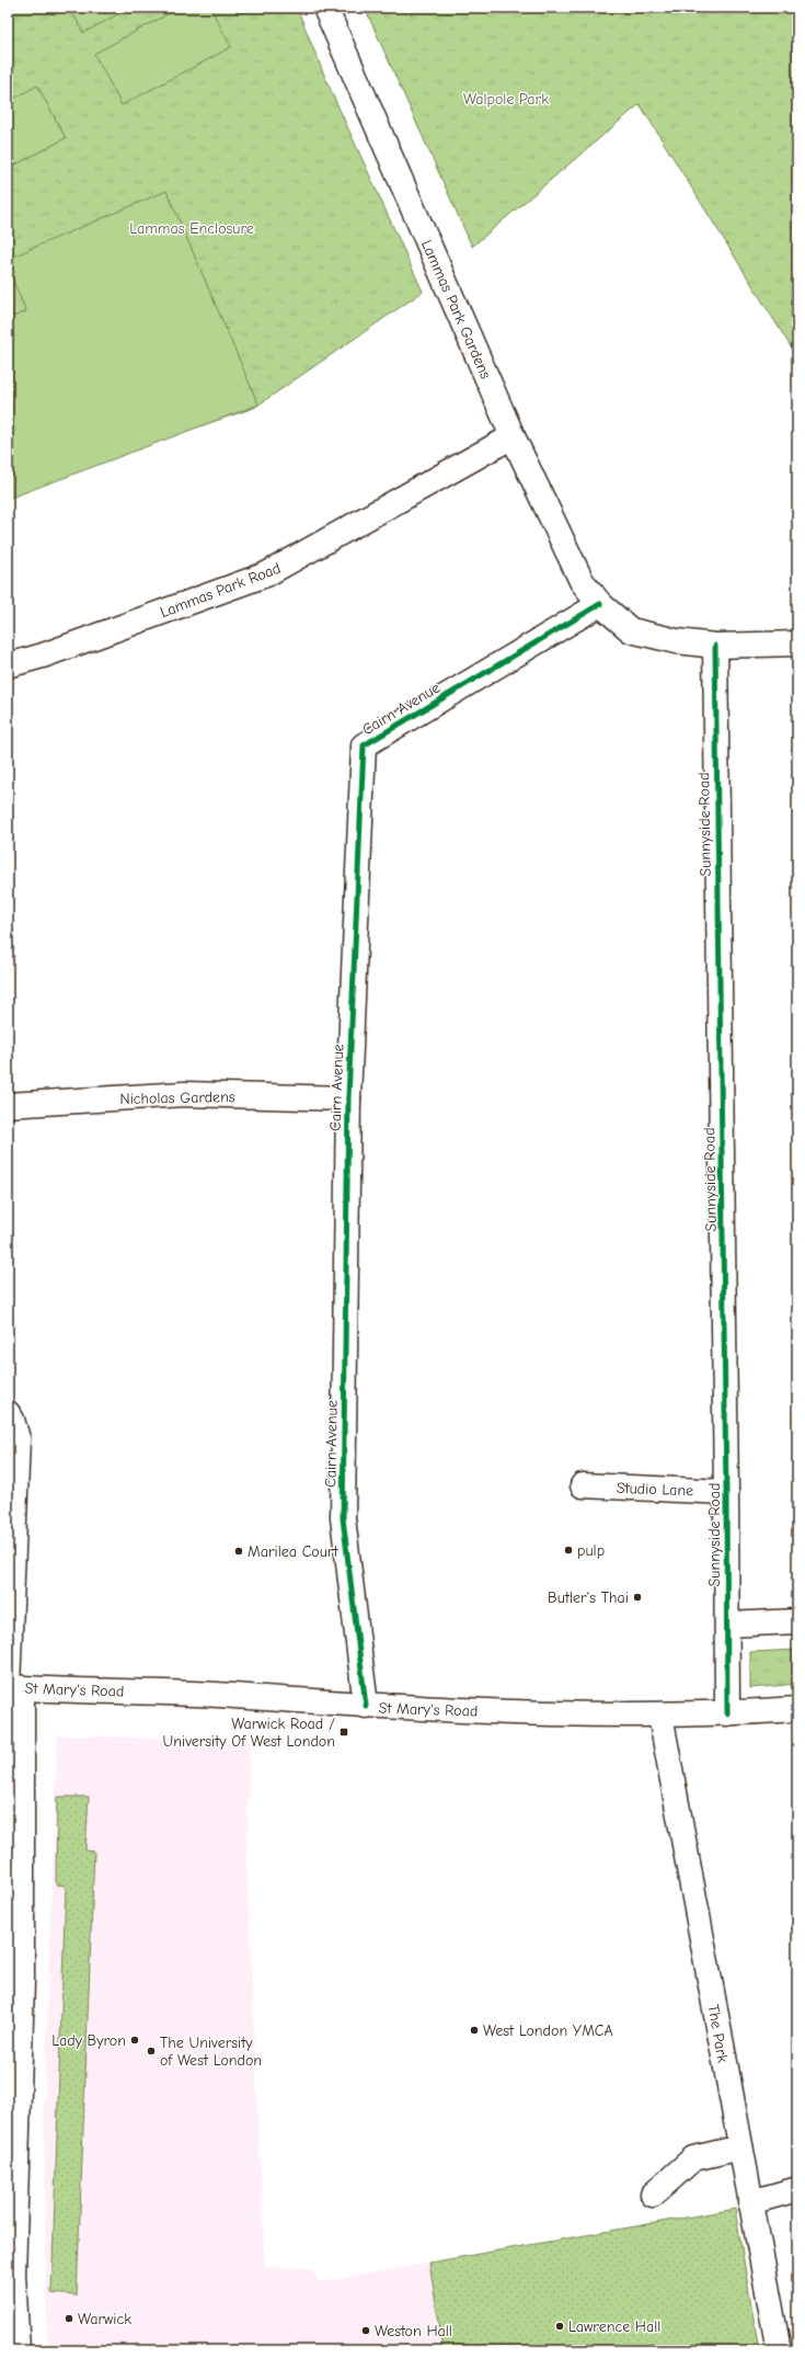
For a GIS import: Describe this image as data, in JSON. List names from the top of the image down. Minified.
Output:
{"streets":{"street":["Lammas Park Gardens","Lammas Park Road","Cairn Avenue","Sunnyside Road","Nicholas Gardens","Studio Lane","St Mary's Road","The Park"]},"crossings":[["Lammas Park Gardens","Lammas Park Road"],["Lammas Park Gardens","Cairn Avenue"],["Lammas Park Gardens","Sunnyside Road"],["Cairn Avenue","Nicholas Gardens"],["Cairn Avenue","St Mary's Road"],["Sunnyside Road","Studio Lane"],["Sunnyside Road","St Mary's Road"],["St Mary's Road","The Park"]],"parks":["Walpole Park","Lammas Enclosure"],"places":{"other":["pulp","Marilea Court","Butler's Thai","West London YMCA","Lady Byron","The University of West London","Warwick","Lawrence Hall","Weston Hall"],"transit":["Warwick Road / University Of West London"]}}
